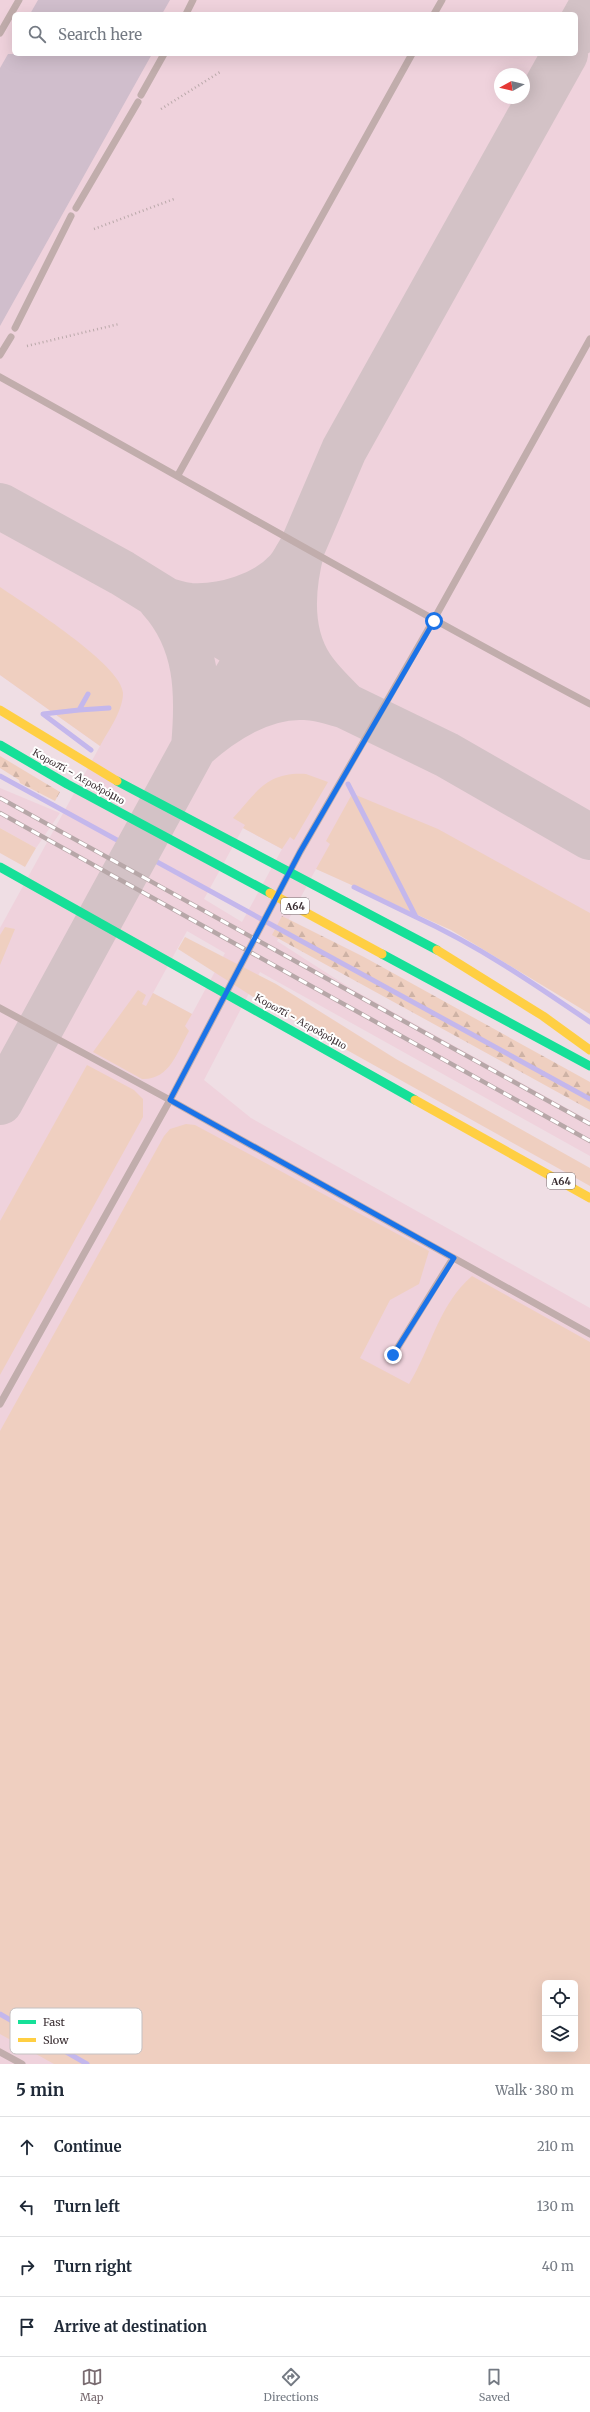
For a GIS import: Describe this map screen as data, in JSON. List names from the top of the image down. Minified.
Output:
{"streets":{"highway":["Κορωπί - Αεροδρόμιο","Α64"]},"legend":["Fast","Slow"],"north":"left","page":{"search":"Search here","heading":["5 min","Walk · 380 m"],"list":[["Continue","210 m"],["Turn left","130 m"],["Turn right","40 m"],"Arrive at destination"],"nav":["Map","Directions","Saved"]}}
